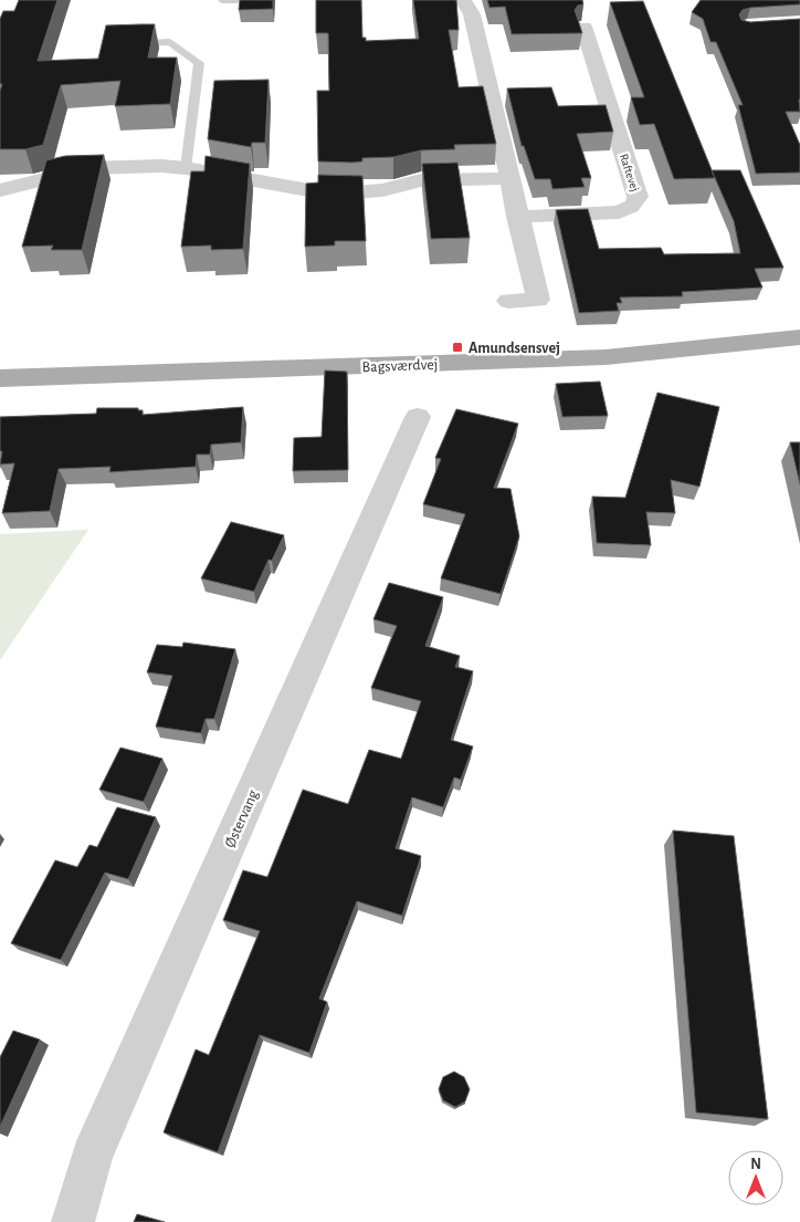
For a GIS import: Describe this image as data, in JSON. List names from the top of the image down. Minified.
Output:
{"streets":{"main road":["Bagsværdvej"],"street":["Raftevej","Østervang"]},"places":{"transit":["Amundsensvej"]},"north":"top"}
